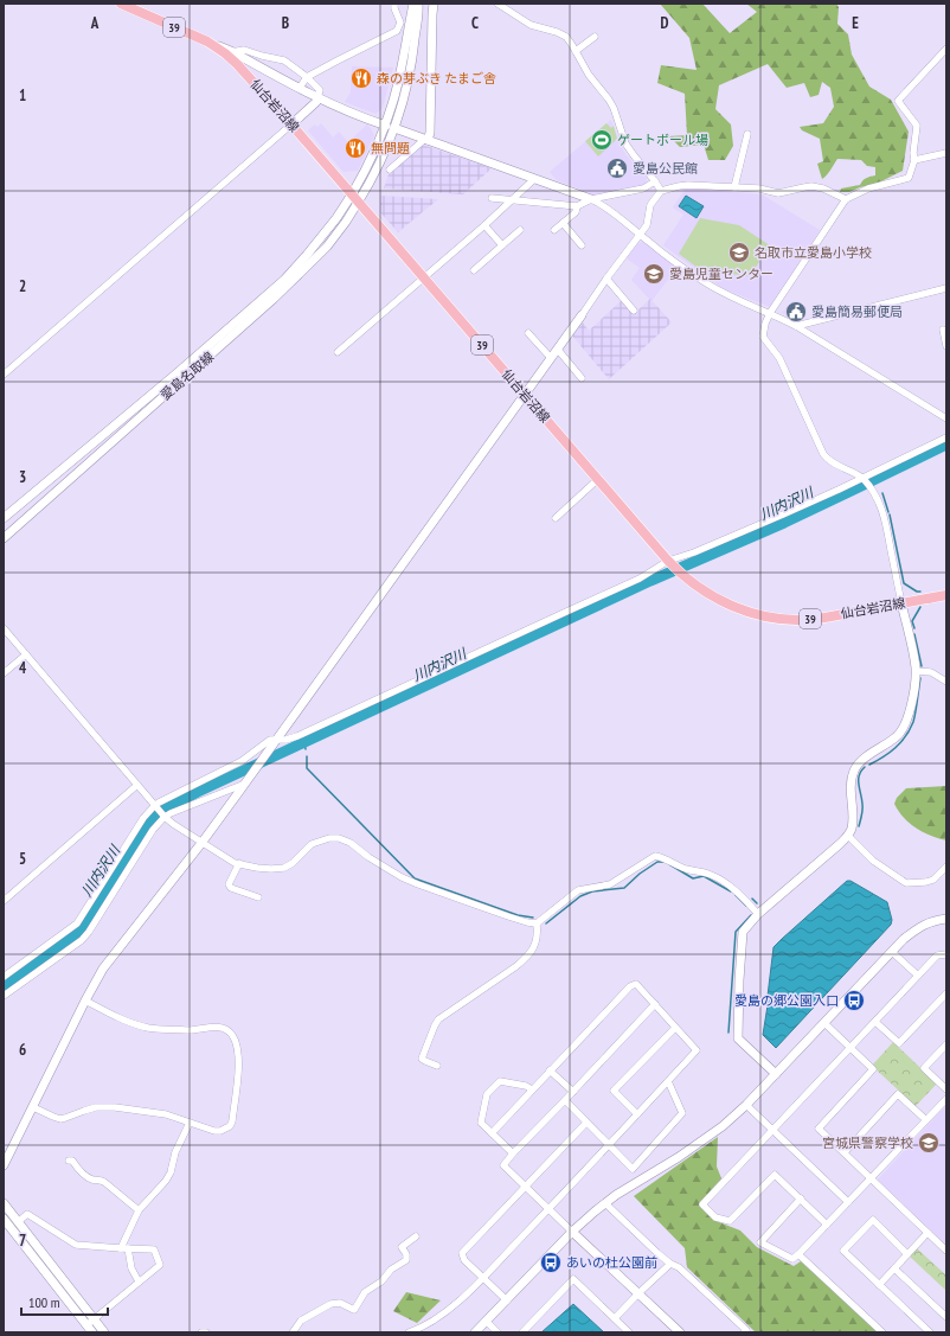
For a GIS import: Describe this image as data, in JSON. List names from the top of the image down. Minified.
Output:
{"streets":{"main road":["39","仙台岩沼線"],"street":["愛島名取線"]},"crossings":[["仙台岩沼線","愛島名取線"]],"water":["川内沢川"],"places":{"restaurant":["森の芽ぶき たまご舎","無問題"],"sports":["ゲートボール場"],"public building":["愛島公民館","愛島簡易郵便局"],"school or university":["名取市立愛島小学校","愛島児童センター","宮城県警察学校"],"bus stop":["愛島の郷公園入口","あいの杜公園前"]},"scale_bar":"100 m","grid":{"columns":["A","B","C","D","E"],"rows":["1","2","3","4","5","6","7"]}}
